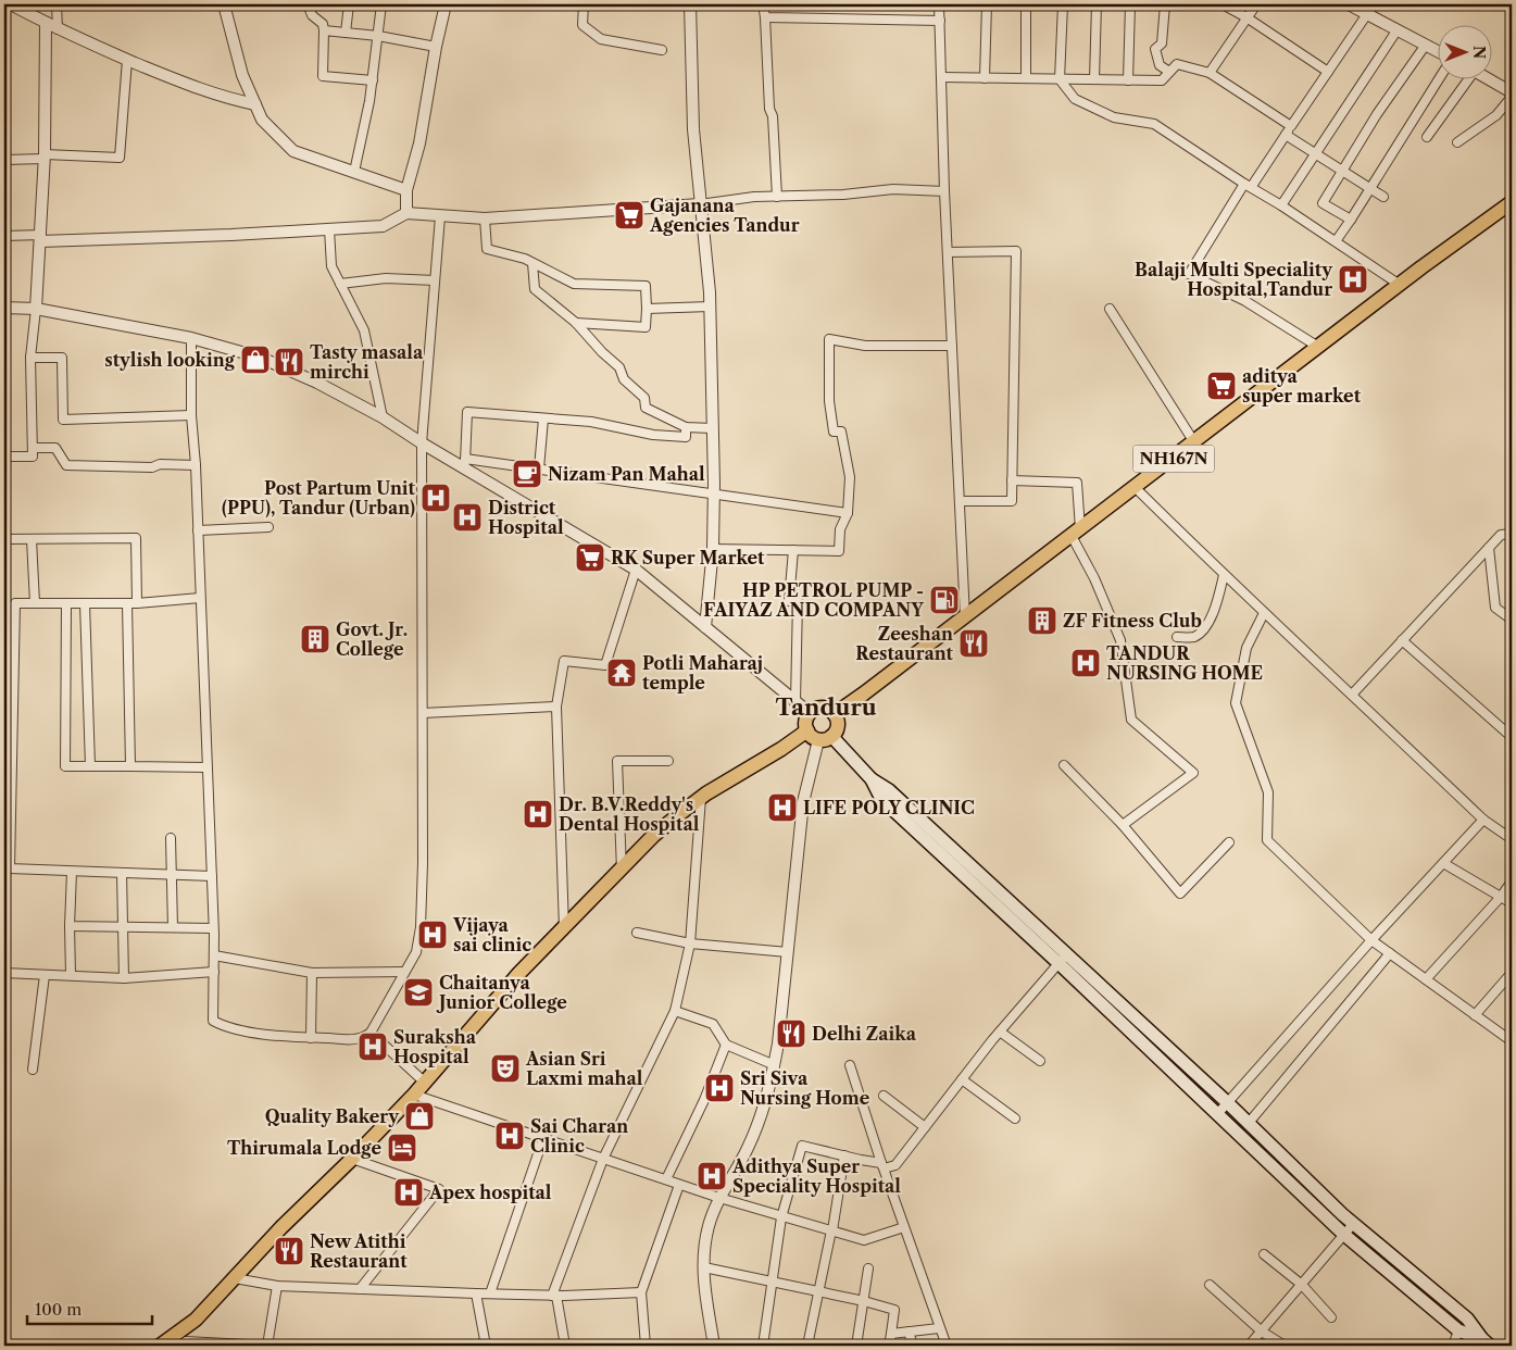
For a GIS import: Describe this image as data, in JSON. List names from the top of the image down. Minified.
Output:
{"streets":{"highway":["NH167N"]},"districts":["Tanduru"],"places":{"supermarket":["Gajanana Agencies Tandur","aditya super market","RK Super Market"],"hospital":["Balaji Multi Speciality Hospital,Tandur","Post Partum Unit (PPU), Tandur (Urban)","District Hospital","TANDUR NURSING HOME","LIFE POLY CLINIC","Dr. B.V.Reddy's Dental Hospital","Vijaya sai clinic","Suraksha Hospital","Sri Siva Nursing Home","Sai Charan Clinic","Adithya Super Speciality Hospital","Apex hospital"],"shop":["stylish looking","Quality Bakery"],"restaurant":["Tasty masala mirchi","Zeeshan Restaurant","Delhi Zaika","New Atithi Restaurant"],"cafe":["Nizam Pan Mahal"],"fuel station":["HP PETROL PUMP - FAIYAZ AND COMPANY"],"building":["ZF Fitness Club","Govt. Jr. College"],"temple":["Potli Maharaj temple"],"school or university":["Chaitanya Junior College"],"theatre":["Asian Sri Laxmi mahal"],"hotel":["Thirumala Lodge"]},"scale_bar":"100 m","north":"right"}
